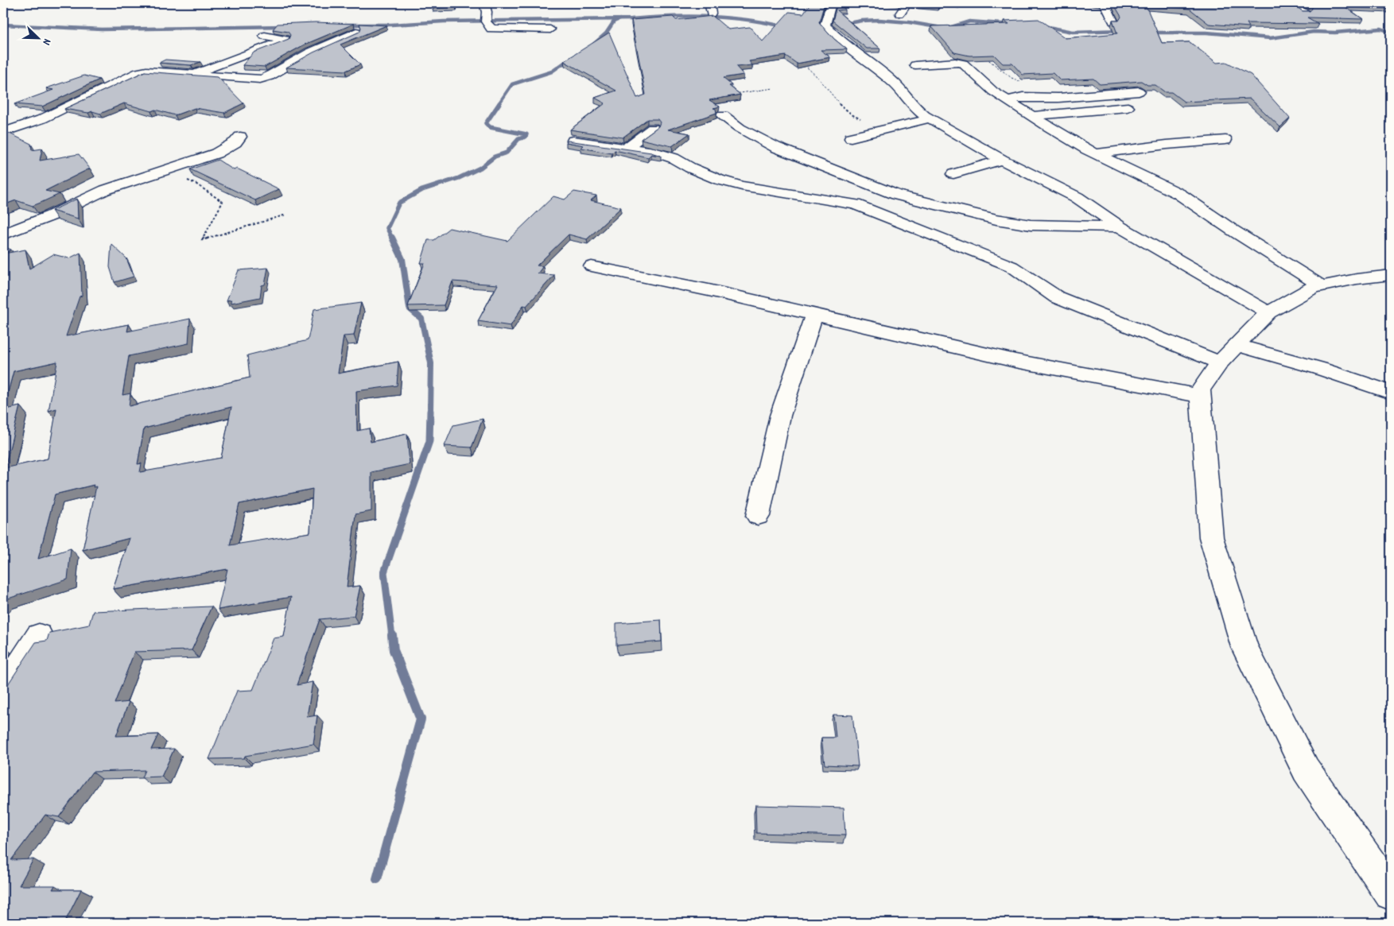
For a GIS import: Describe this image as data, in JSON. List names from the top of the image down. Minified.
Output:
{"north":"bottom right"}
